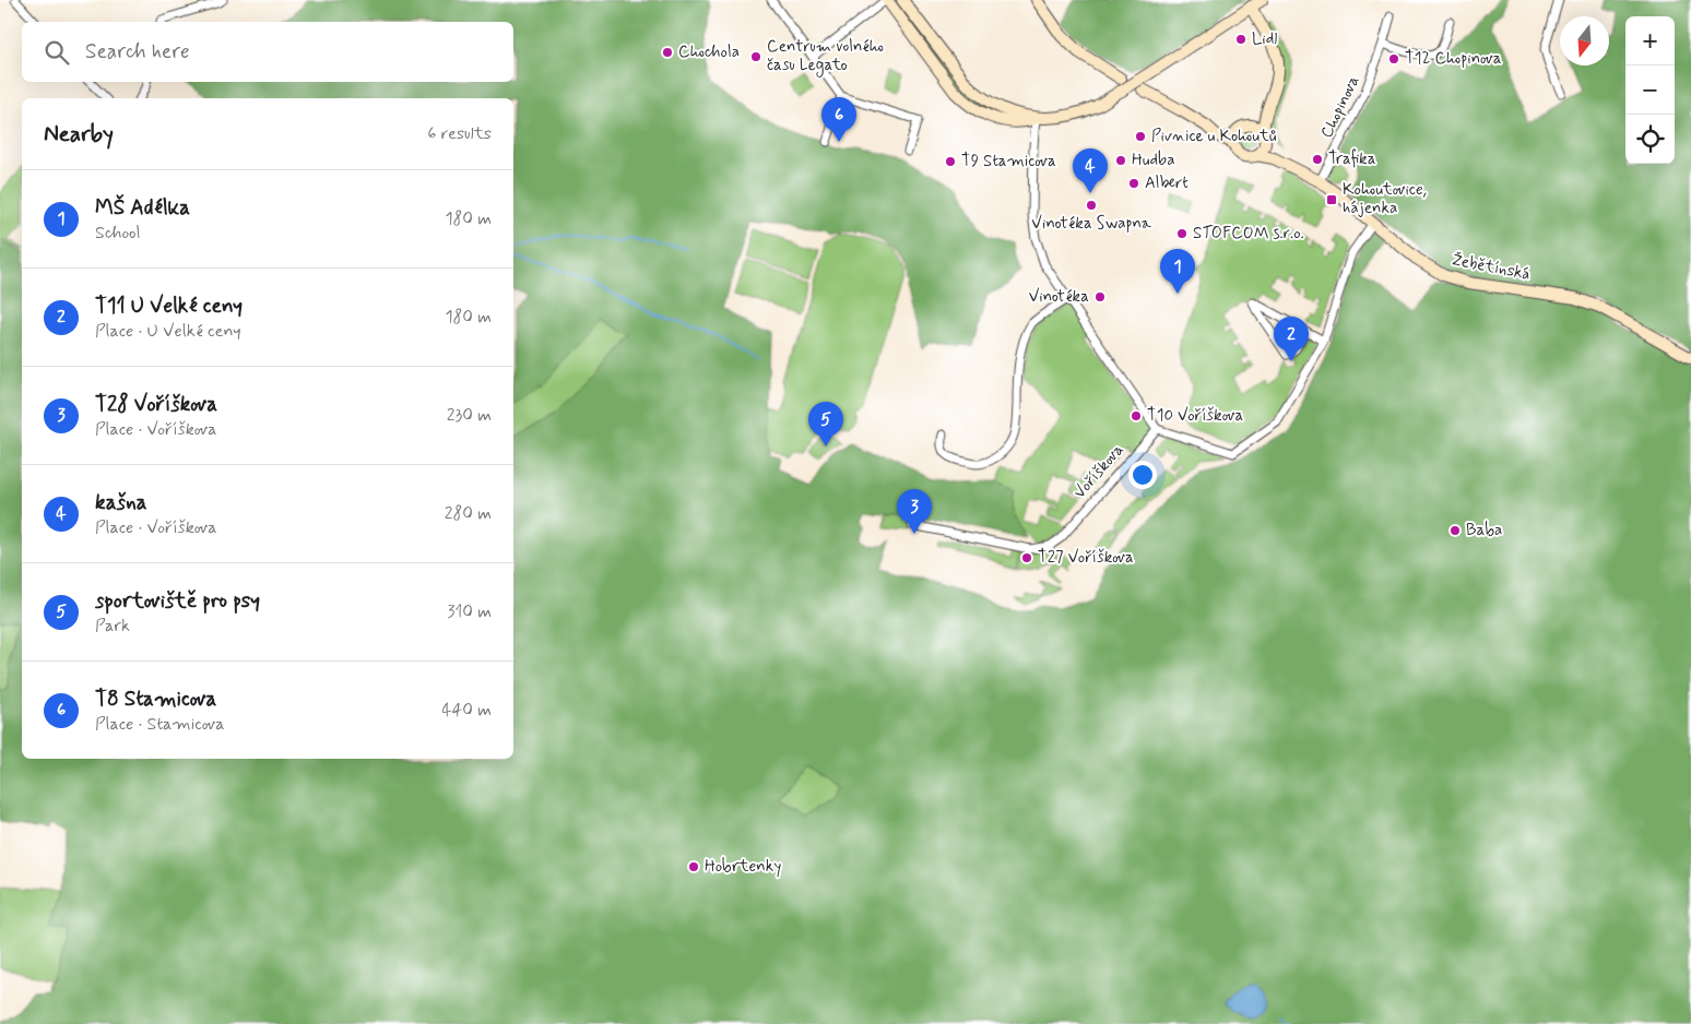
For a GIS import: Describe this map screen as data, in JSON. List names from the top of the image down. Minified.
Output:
{"streets":{"street":["Chopinova","Žebětínská","Voříškova"]},"crossings":[["Chopinova","Žebětínská"]],"places":{"other":["Lidl","Chochola","Centrum volného času Legato","T12 Chopinova","Pivnice u Kohoutů","Trafika","Hudba","T9 Stamicova","Albert","Vinotéka Swapna","STOFCOM s.r.o.","Vinotéka","T10 Voříškova","Baba","T27 Voříškova","Hobrtenky"],"transit":["Kohoutovice, hájenka"]},"north":"bottom","page":{"map_buttons":["+","−"],"search":"Search here","pins":["6","4","1","2","5","3"],"heading":["Nearby","6 results"],"list":[{"mark":"1","name":"MŠ Adélka","note":"School","value":"180 m"},{"mark":"2","name":"T11 U Velké ceny","note":"Place · U Velké ceny","value":"180 m"},{"mark":"3","name":"T28 Voříškova","note":"Place · Voříškova","value":"230 m"},{"mark":"4","name":"kašna","note":"Place · Voříškova","value":"280 m"},{"mark":"5","name":"sportoviště pro psy","note":"Park","value":"310 m"},{"mark":"6","name":"T8 Stamicova","note":"Place · Stamicova","value":"440 m"}]}}
